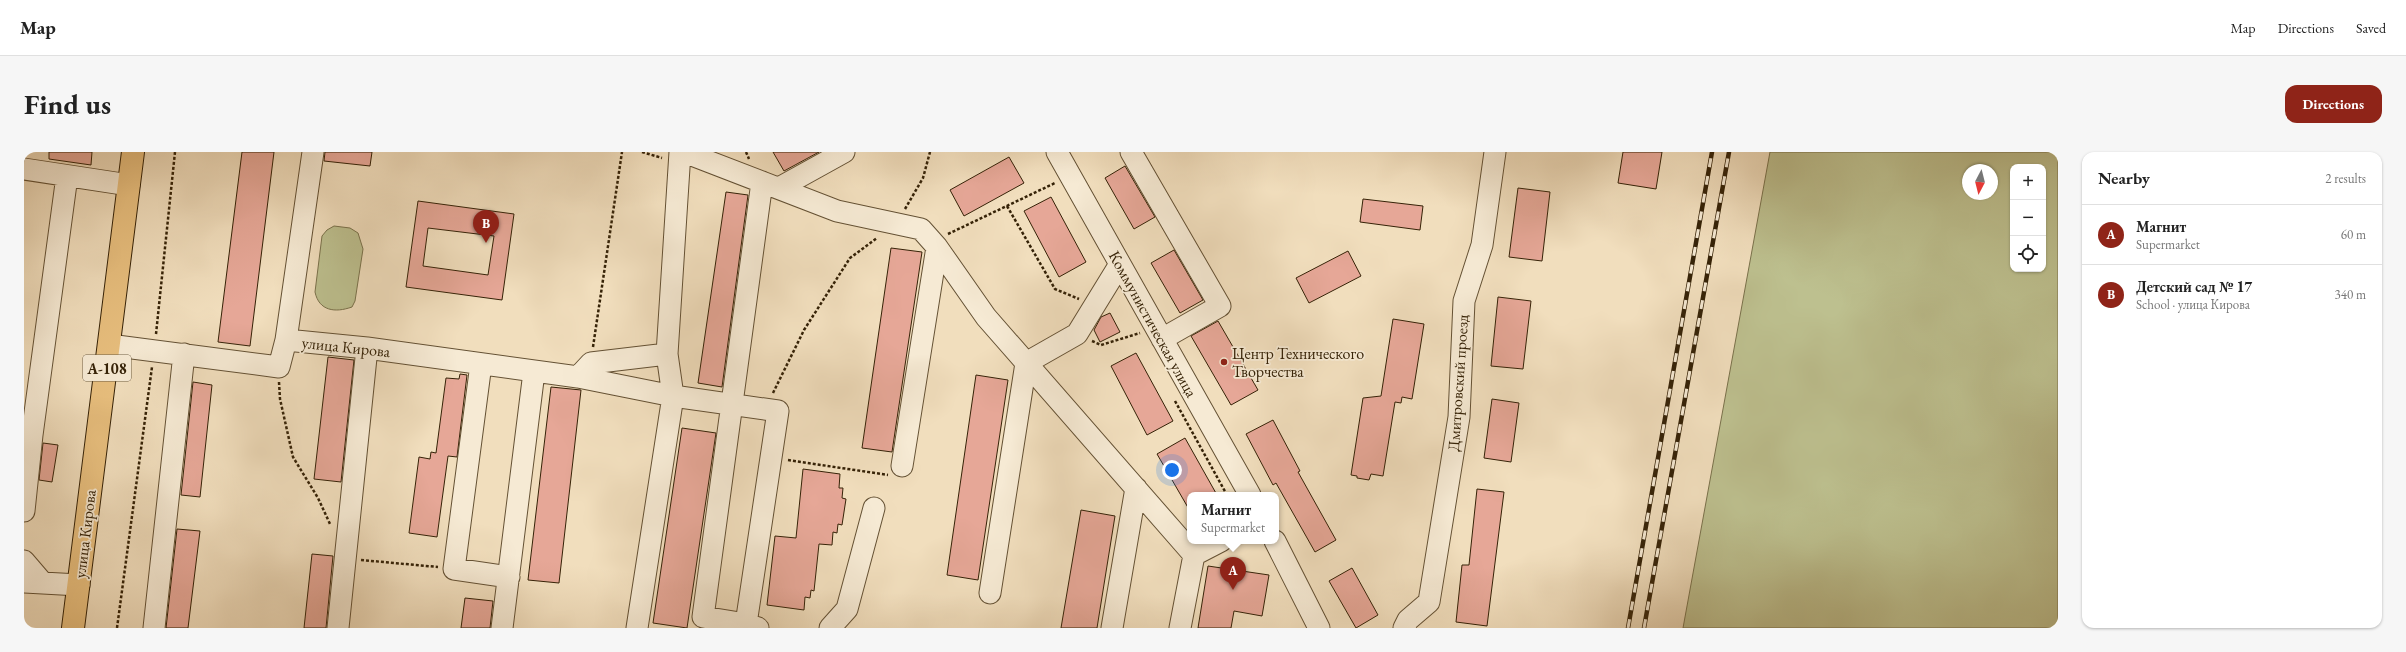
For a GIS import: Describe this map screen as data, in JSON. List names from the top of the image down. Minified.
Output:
{"streets":{"highway":["улица Кирова","А-108"],"street":["Коммунистическая улица","Дмитровский проезд"]},"places":["Центр Технического Творчества"],"north":"bottom","page":{"header":"Map","nav":["Map","Directions","Saved"],"buttons":"Directions","title":"Find us","heading":["Nearby","2 results"],"map_buttons":["+","−"],"list":[{"mark":"A","name":"Магнит","note":"Supermarket","value":"60 m"},{"mark":"B","name":"Детский сад № 17","note":"School · улица Кирова","value":"340 m"}],"pins":["B","A"],"popup":["Магнит","Supermarket"]}}
